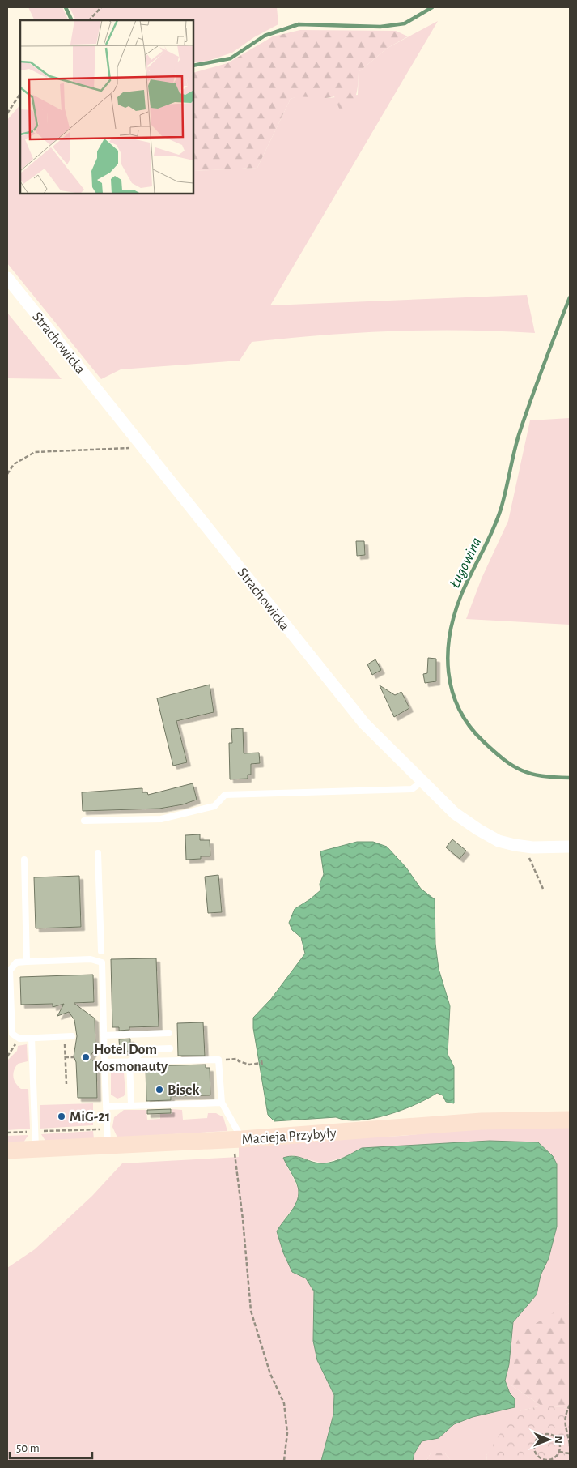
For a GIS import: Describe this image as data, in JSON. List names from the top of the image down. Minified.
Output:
{"streets":{"street":["Strachowicka","Macieja Przybyły"]},"water":["Ługowina"],"places":["Hotel Dom Kosmonauty","Bisek","MiG-21"],"scale_bar":"50 m","north":"right"}
